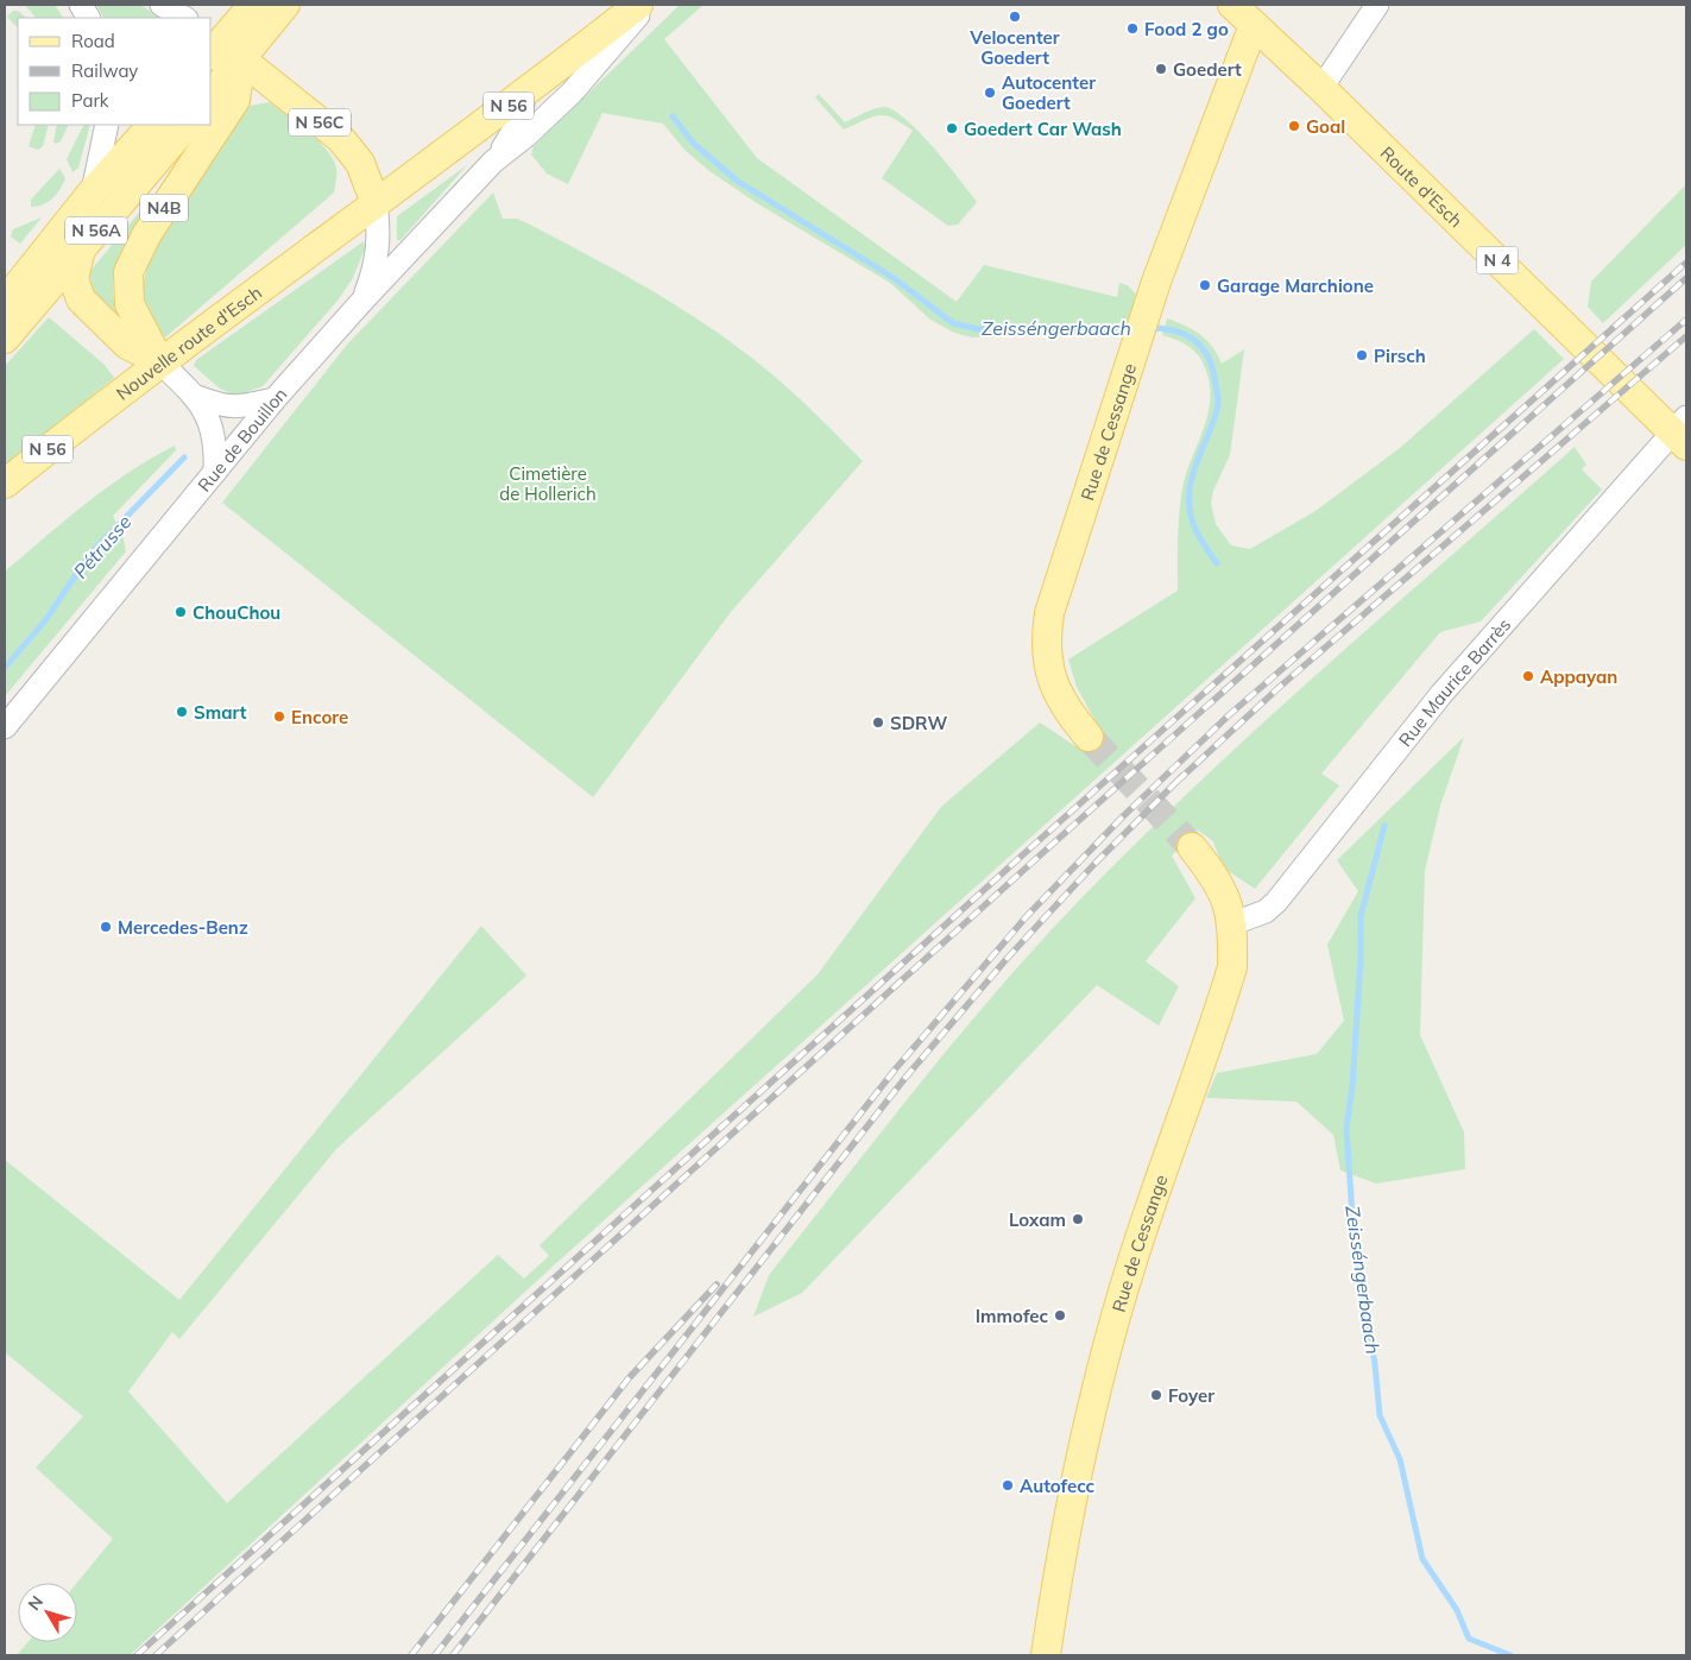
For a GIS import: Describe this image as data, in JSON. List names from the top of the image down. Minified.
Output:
{"streets":{"main road":["N 56","N 56C","Route d'Esch","N4B","N 56A","N 4","Nouvelle route d'Esch","Rue de Cessange"],"street":["Rue de Bouillon","Rue Maurice Barrès"]},"crossings":[["N 56","N 56C"],["N 56","Nouvelle route d'Esch"],["N 56","Rue de Bouillon"],["N 56C","N4B"],["N 56C","Nouvelle route d'Esch"],["Route d'Esch","Rue de Cessange"],["Route d'Esch","Rue Maurice Barrès"],["N4B","Nouvelle route d'Esch"],["Rue de Cessange","Rue Maurice Barrès"]],"water":["Zeisséngerbaach","Pétrusse"],"parks":["Cimetière de Hollerich"],"places":["Velocenter Goedert","Food 2 go","Goedert","Autocenter Goedert","Goal","Goedert Car Wash","Garage Marchione","Pirsch","ChouChou","Appayan","Smart","Encore","SDRW","Mercedes-Benz","Loxam","Immofec","Foyer","Autofecc"],"legend":["Road","Railway","Park"],"north":"top left"}
